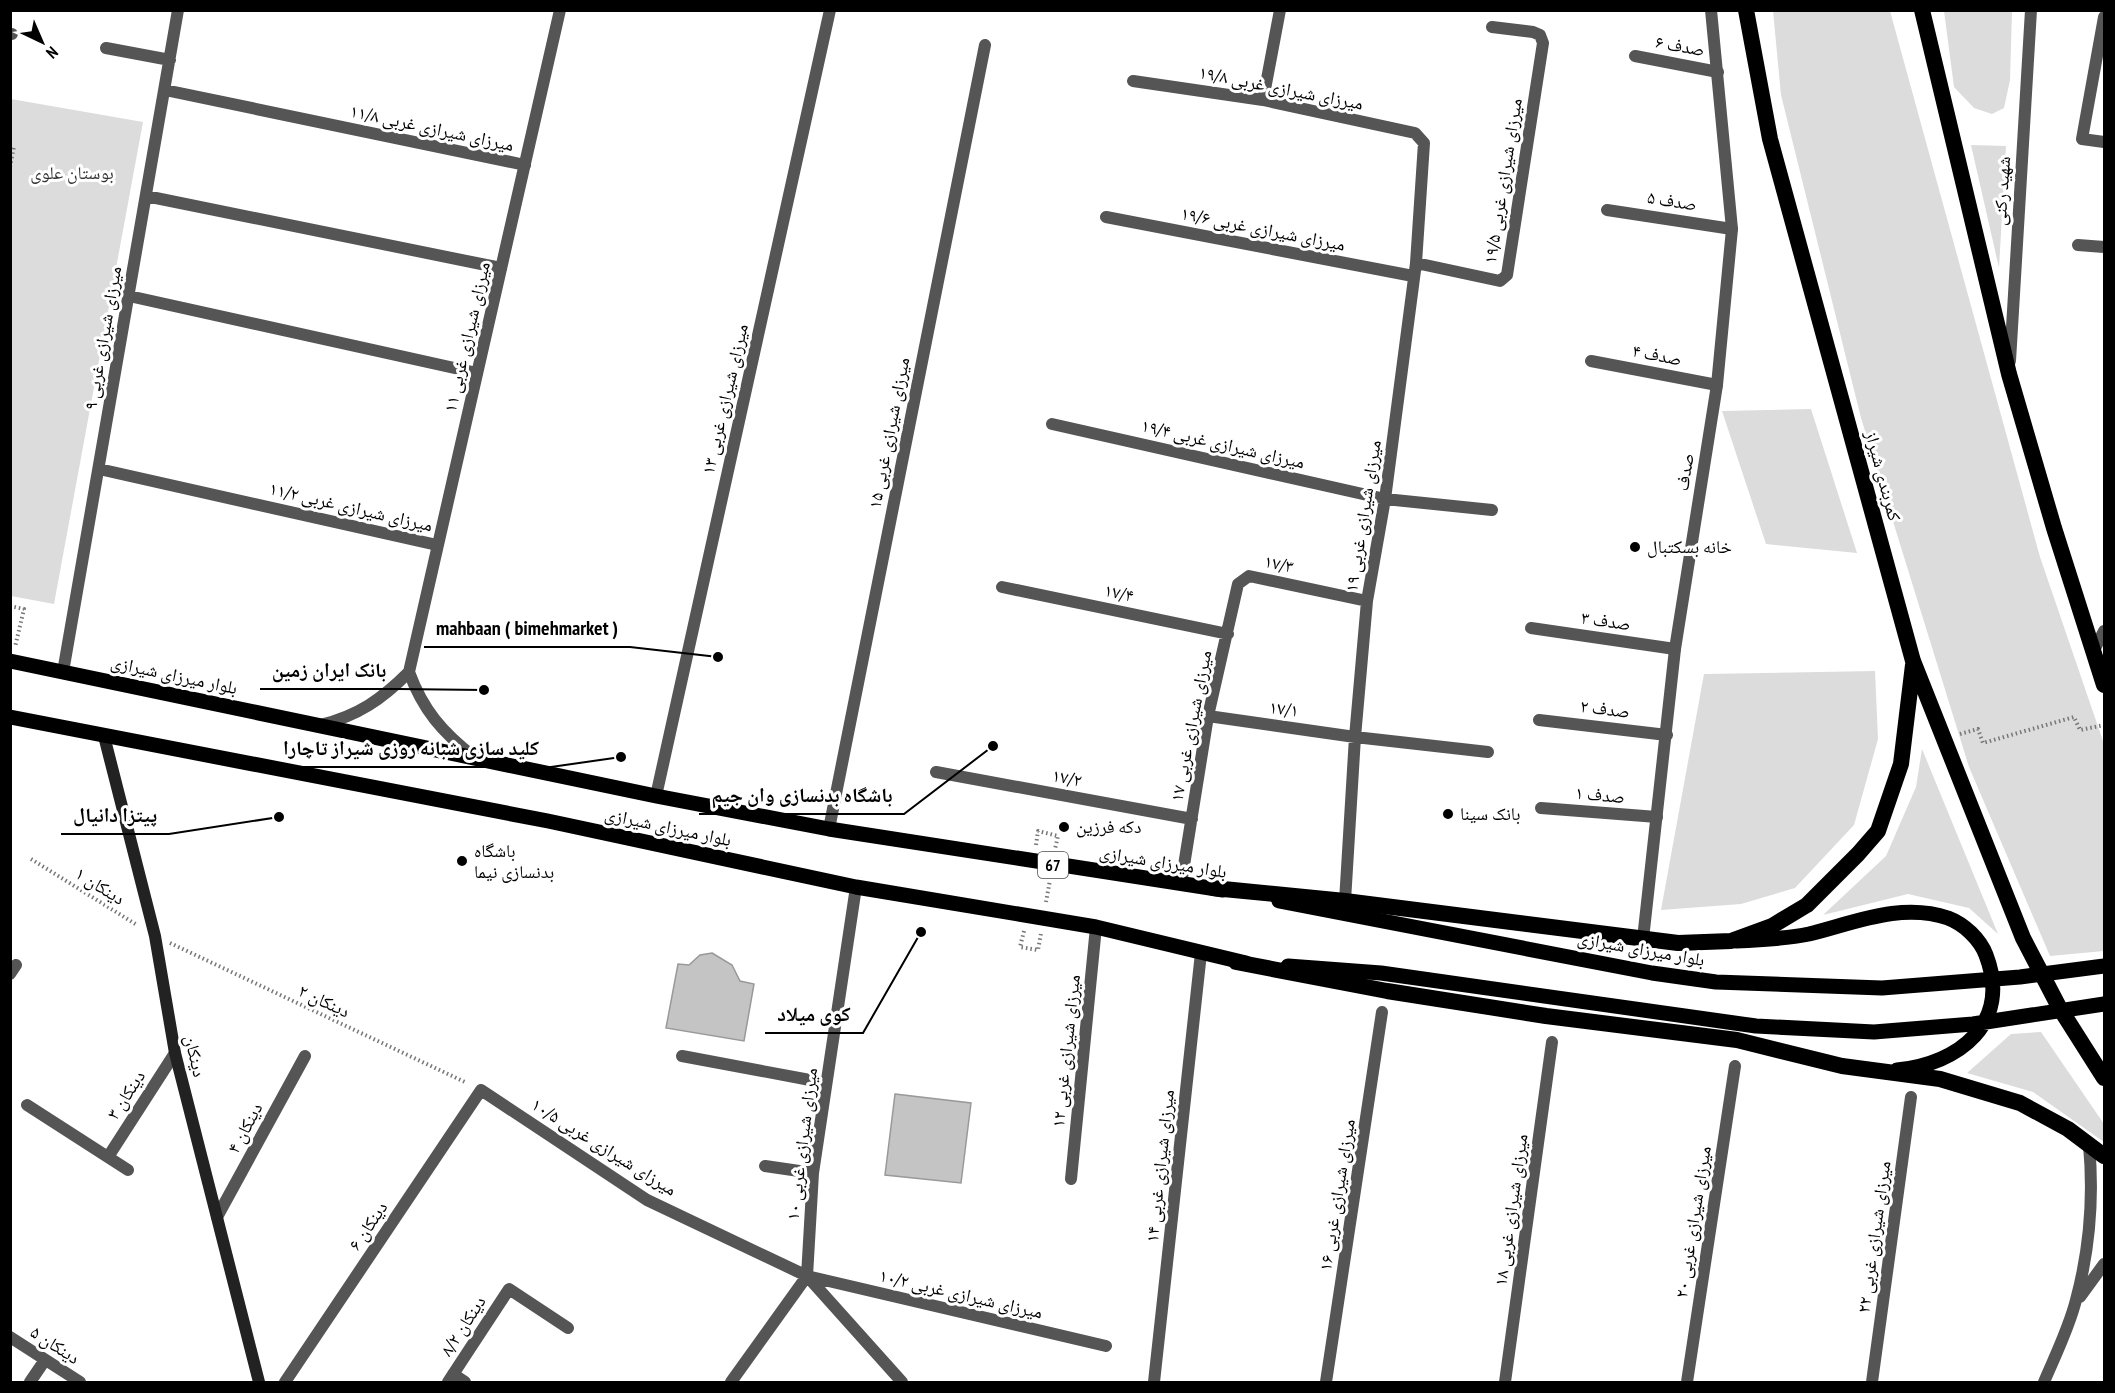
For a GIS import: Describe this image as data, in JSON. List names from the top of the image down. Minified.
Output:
{"streets":{"highway":["کمربندی شیراز"],"main road":["بلوار میرزای شیرازی","67","دینکان"],"street":["صدف ۶","۱۹/۸ میرزای شیرازی غربی","میرزای شیرازی غربی ۱۱/۸","۱۹/۵ میرزای شیرازی غربی","شهید رکنی","۵ صدف","۱۹/۶ میرزای شیرازی غربی","میرزای شیرازی غربی ۱۱","میرزای شیرازی غربی ۹","۴ صدف","۱۳ میرزای شیرازی غربی","۱۵ میرزای شیرازی غربی","۱۹/۴ میرزای شیرازی غربی","صدف","میرزای شیرازی غربی ۱۱/۲","۱۹ میرزای شیرازی غربی","۱۷/۳","۱۷/۴","صدف ۳","۱۷/۱","۲ صدف","۱۷ میرزای شیرازی غربی","۱۷/۲","۱ صدف","۱۲ میرزای شیرازی غربی","۳ دینکان","دینکان ۴","۱۰ میرزای شیرازی غربی","۱۰/۵ میرزای شیرازی غربی","۱۴ میرزای شیرازی غربی","۱۶ میرزای شیرازی غربی","۱۸ میرزای شیرازی غربی","۲۰ میرزای شیرازی غربی","دینکان ۶","۲۲ میرزای شیرازی غربی","۱۰/۲ میرزای شیرازی غربی","دینکان ۸/۲","۵ دینکان"],"path":["۱ دینکان","دینکان ۲"]},"crossings":[["صدف ۶","صدف"],["۱۹/۸ میرزای شیرازی غربی","۱۹ میرزای شیرازی غربی"],["میرزای شیرازی غربی ۱۱/۸","میرزای شیرازی غربی ۱۱"],["میرزای شیرازی غربی ۱۱/۸","میرزای شیرازی غربی ۹"],["۱۹/۵ میرزای شیرازی غربی","۱۹ میرزای شیرازی غربی"],["۵ صدف","صدف"],["۱۹/۶ میرزای شیرازی غربی","۱۹ میرزای شیرازی غربی"],["میرزای شیرازی غربی ۱۱","میرزای شیرازی غربی ۱۱/۲"],["میرزای شیرازی غربی ۹","میرزای شیرازی غربی ۱۱/۲"],["میرزای شیرازی غربی ۹","بلوار میرزای شیرازی"],["۴ صدف","صدف"],["۱۳ میرزای شیرازی غربی","بلوار میرزای شیرازی"],["۱۵ میرزای شیرازی غربی","بلوار میرزای شیرازی"],["۱۹/۴ میرزای شیرازی غربی","۱۹ میرزای شیرازی غربی"],["صدف","صدف ۳"],["صدف","۲ صدف"],["صدف","۱ صدف"],["۱۹ میرزای شیرازی غربی","۱۷/۳"],["۱۹ میرزای شیرازی غربی","۱۷/۱"],["۱۷/۳","۱۷ میرزای شیرازی غربی"],["۱۷/۴","۱۷ میرزای شیرازی غربی"],["بلوار میرزای شیرازی","۱۷ میرزای شیرازی غربی"],["بلوار میرزای شیرازی","۱۲ میرزای شیرازی غربی"],["بلوار میرزای شیرازی","دینکان"],["بلوار میرزای شیرازی","۱۰ میرزای شیرازی غربی"],["بلوار میرزای شیرازی","۱۴ میرزای شیرازی غربی"],["۱۷/۱","۱۷ میرزای شیرازی غربی"],["۱۷ میرزای شیرازی غربی","۱۷/۲"],["۱ دینکان","دینکان ۲"],["۱ دینکان","دینکان"],["دینکان ۲","دینکان"],["دینکان ۲","۱۰/۵ میرزای شیرازی غربی"],["دینکان ۲","دینکان ۶"],["دینکان","۳ دینکان"],["دینکان","دینکان ۴"],["۱۰ میرزای شیرازی غربی","۱۰/۵ میرزای شیرازی غربی"],["۱۰ میرزای شیرازی غربی","۱۰/۲ میرزای شیرازی غربی"],["۱۰/۵ میرزای شیرازی غربی","دینکان ۶"],["۱۰/۵ میرزای شیرازی غربی","۱۰/۲ میرزای شیرازی غربی"]],"parks":["بوستان علوی"],"places":["خانه بسکتبال","mahbaan ( bimehmarket )","بانک ایران زمین","باشگاه بدنسازی وان جیم","کلید سازی شبانه روزی شیراز تاچارا","بانک سینا","پیتزا دانیال","دکه فرزین","باشگاه بدنسازی نیما","کوی میلاد"],"north":"bottom right"}
